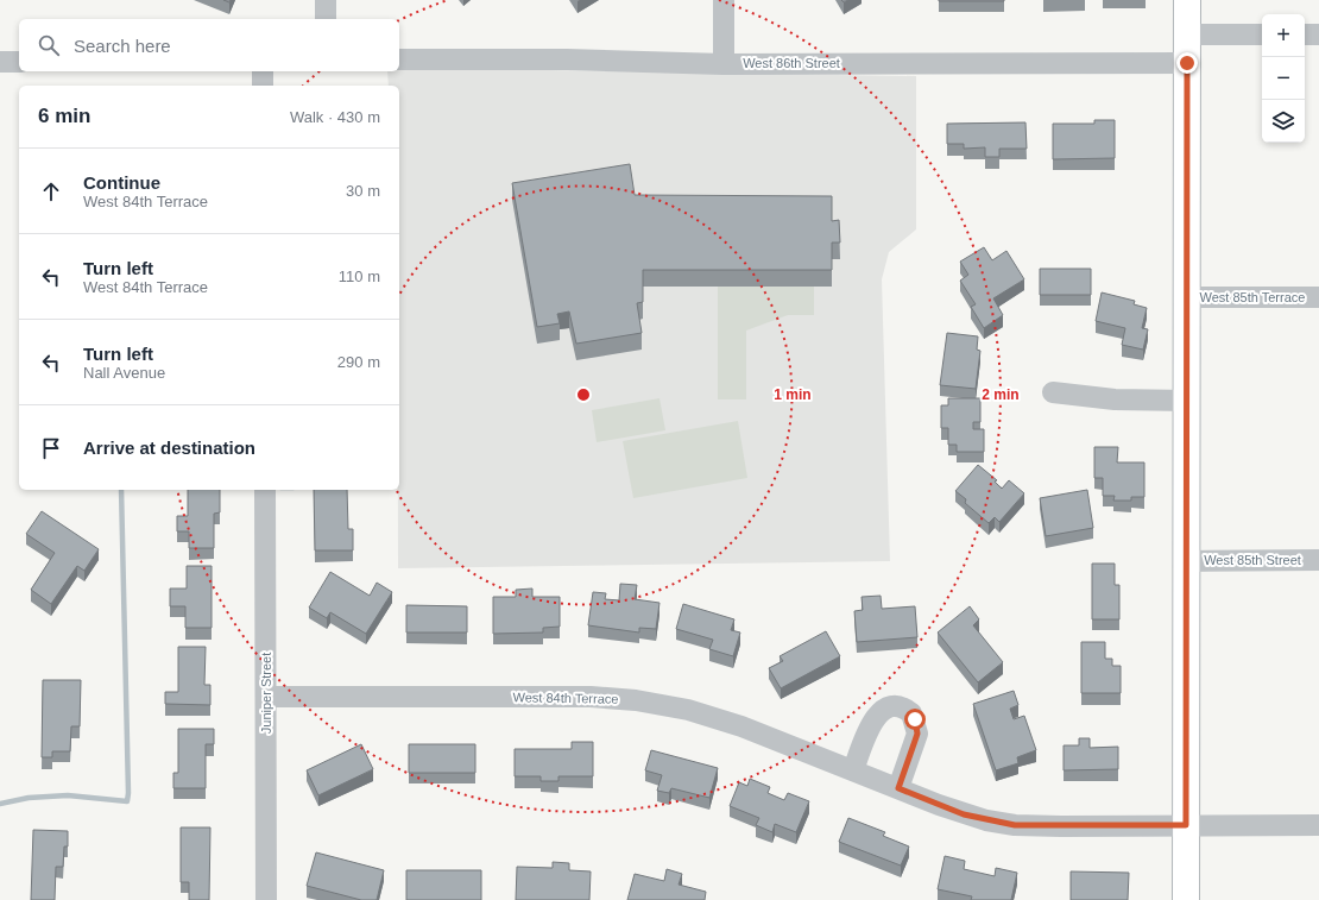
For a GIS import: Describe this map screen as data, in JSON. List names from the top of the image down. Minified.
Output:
{"streets":{"street":["West 86th Street","West 85th Terrace","West 85th Street","Juniper Street","West 84th Terrace"]},"crossings":[["Juniper Street","West 84th Terrace"]],"page":{"map_buttons":["+","−"],"search":"Search here","heading":["6 min","Walk · 430 m"],"list":[["Continue","West 84th Terrace","30 m"],["Turn left","West 84th Terrace","110 m"],["Turn left","Nall Avenue","290 m"],"Arrive at destination"]},"rings":["1 min","2 min"]}
